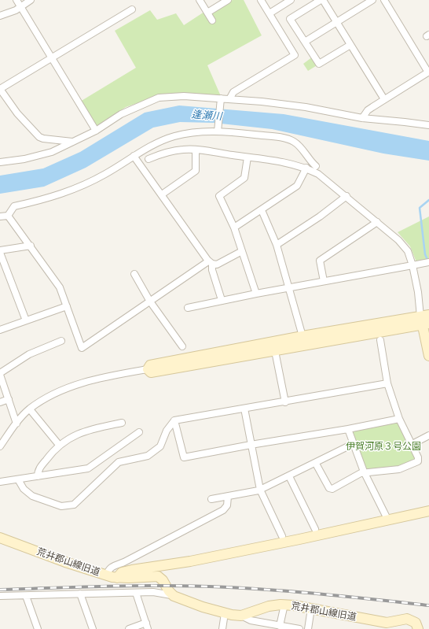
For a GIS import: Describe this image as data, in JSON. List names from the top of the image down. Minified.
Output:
{"streets":{"street":["荒井郡山線旧道"]},"water":["逢瀬川"],"parks":["伊賀河原３号公園"]}
